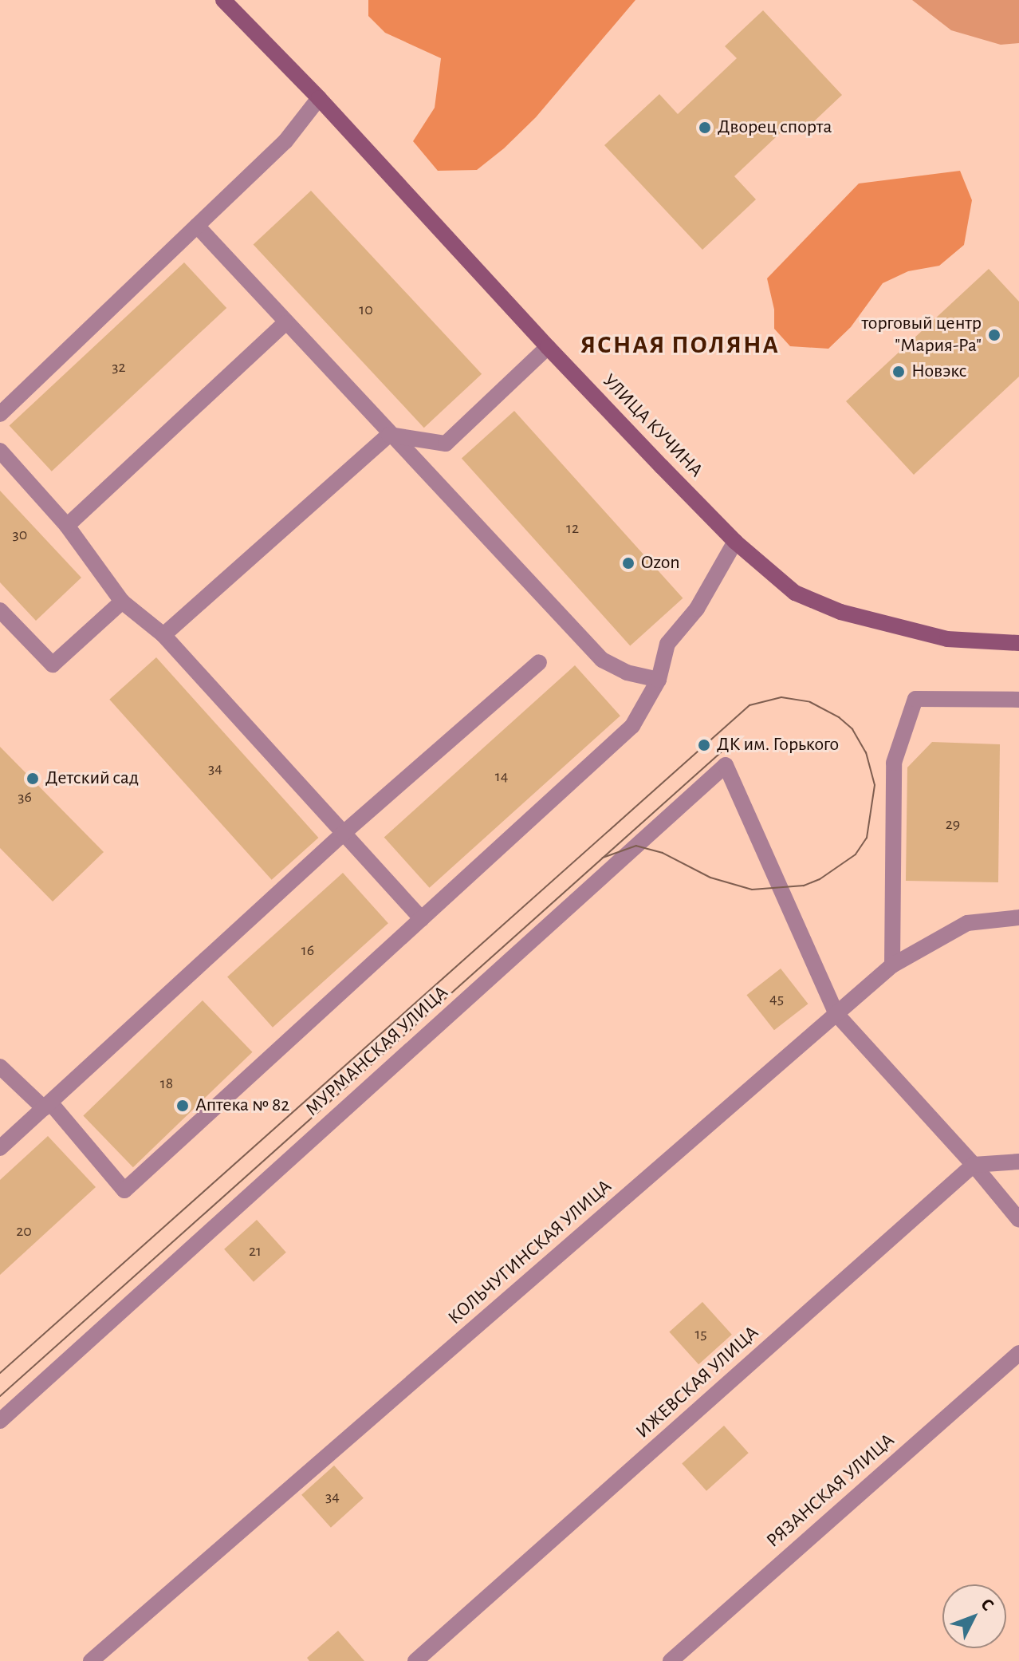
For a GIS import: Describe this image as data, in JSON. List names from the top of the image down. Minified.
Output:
{"streets":{"main road":["УЛИЦА КУЧИНА"],"street":["МУРМАНСКАЯ УЛИЦА","КОЛЬЧУГИНСКАЯ УЛИЦА","ИЖЕВСКАЯ УЛИЦА","РЯЗАНСКАЯ УЛИЦА"]},"crossings":[["МУРМАНСКАЯ УЛИЦА","КОЛЬЧУГИНСКАЯ УЛИЦА"]],"districts":["ЯСНАЯ ПОЛЯНА"],"places":["Дворец спорта","торговый центр \"Мария-Ра\"","Новэкс","Ozon","ДК им. Горького","Детский сад","Аптека № 82"],"house_numbers":["10","32","12","30","34","14","36","29","16","45","18","20","21","15","34"],"north":"top right"}
